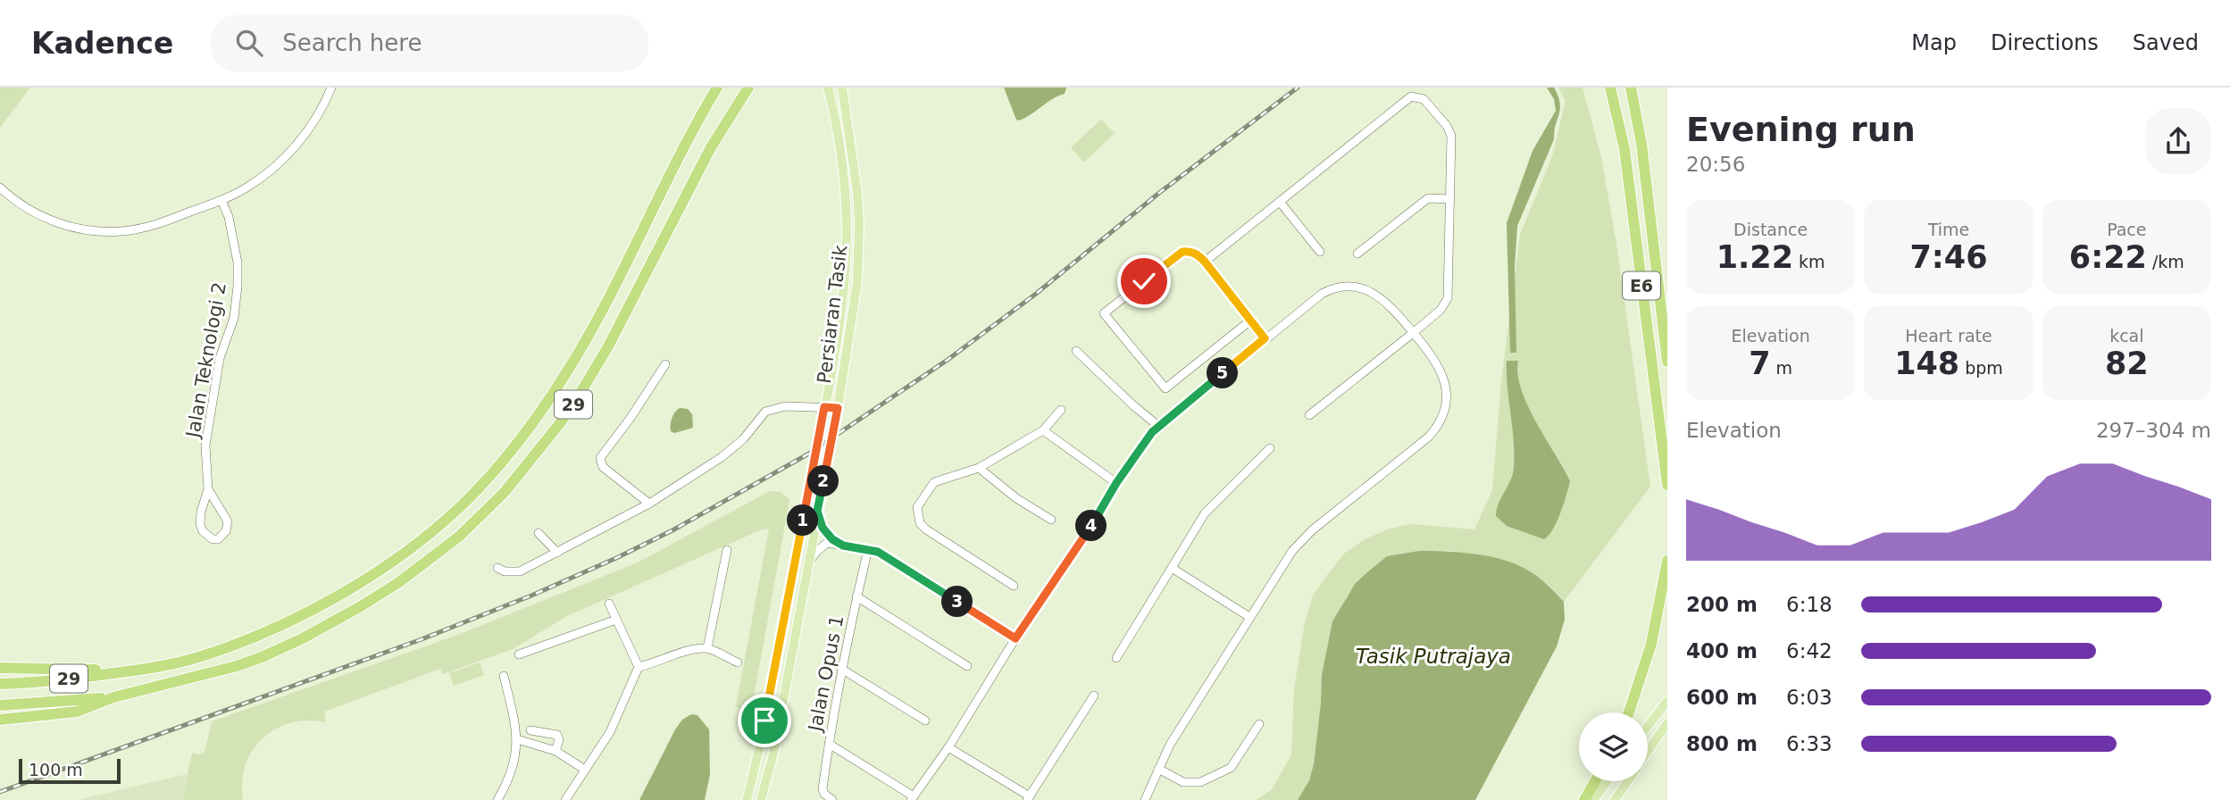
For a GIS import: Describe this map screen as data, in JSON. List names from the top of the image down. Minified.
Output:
{"streets":{"highway":["E6","29"],"main road":["Persiaran Tasik"],"street":["Jalan Teknologi 2","Jalan Opus 1"]},"water":["Tasik Putrajaya"],"scale_bar":"100 m","page":{"header":"Kadence","search":"Search here","nav":["Map","Directions","Saved"],"heading":["Evening run","20:56"],"stats":[["Distance","1.22 km"],["Time","7:46"],["Pace","6:22 /km"],["Elevation","7 m"],["Heart rate","148 bpm"],["kcal","82"]],"pins":["5","2","1","4","3"],"chart":["Elevation","297–304 m"],"list":[{"name":"200 m","note":"6:18"},{"name":"400 m","note":"6:42"},{"name":"600 m","note":"6:03"},{"name":"800 m","note":"6:33"}],"scale":"100 m"}}
